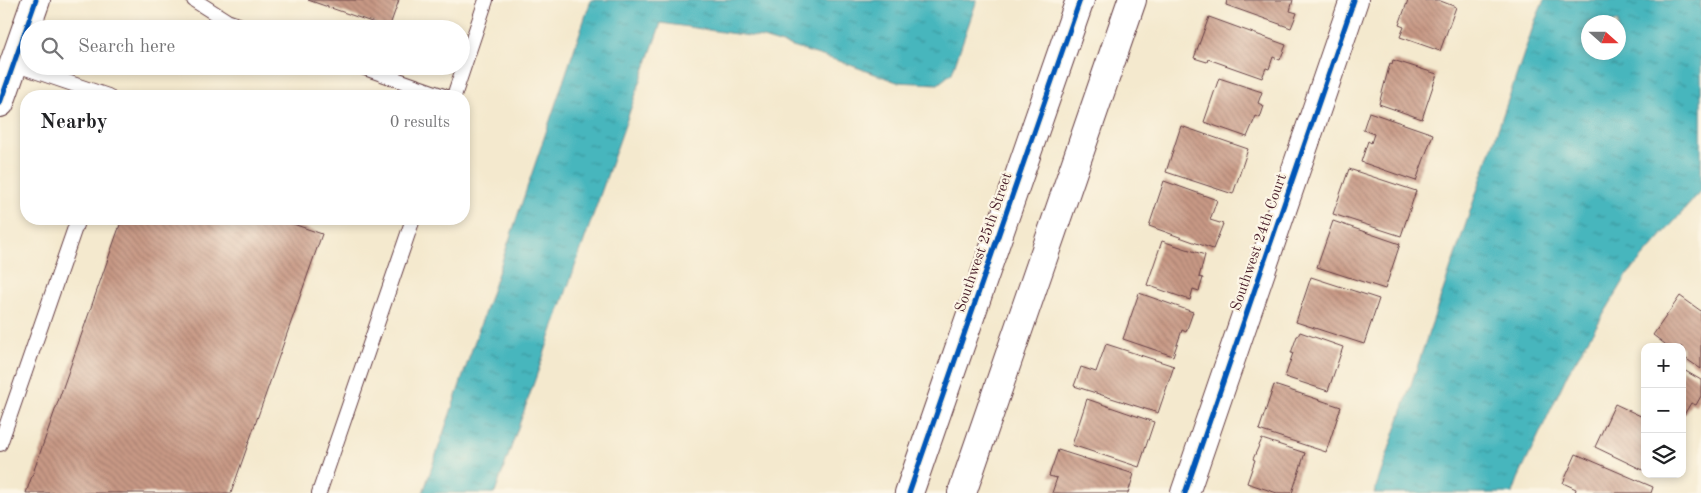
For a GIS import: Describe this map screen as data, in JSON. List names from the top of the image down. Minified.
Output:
{"streets":{"street":["Southwest 25th Street","Southwest 24th Court"]},"north":"right","page":{"search":"Search here","heading":["Nearby","0 results"],"map_buttons":["+","−"]}}
